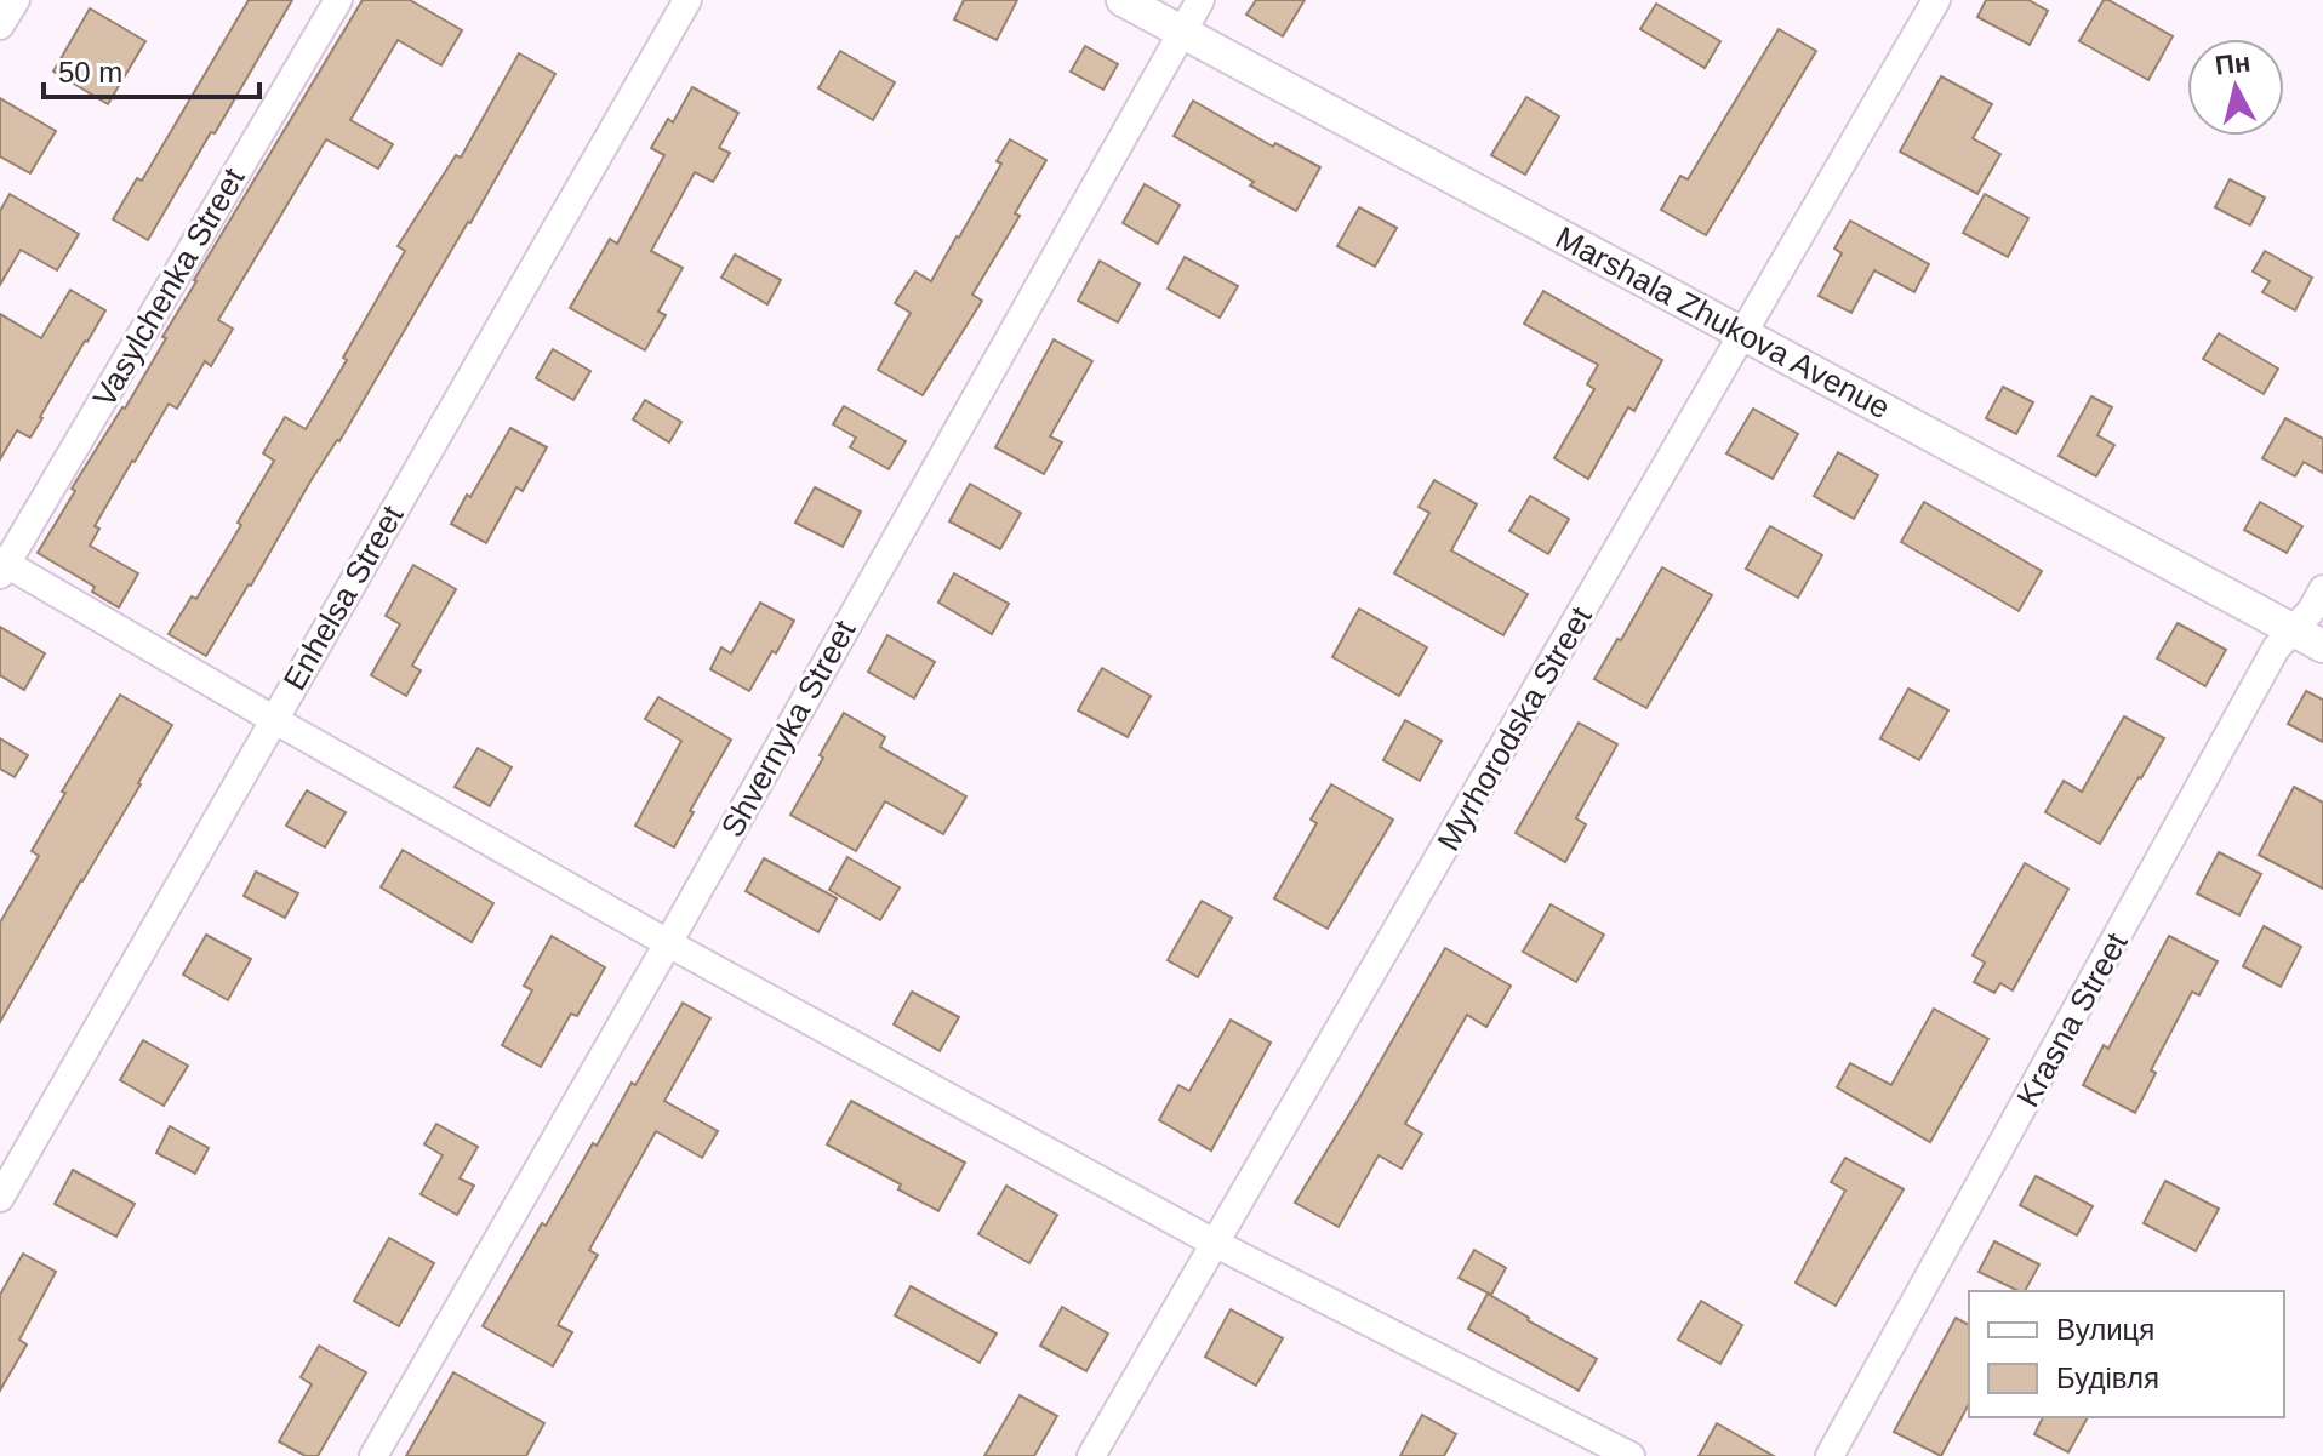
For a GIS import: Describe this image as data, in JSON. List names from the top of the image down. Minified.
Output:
{"streets":{"street":["Vasylchenka Street","Marshala Zhukova Avenue","Enhelsa Street","Shvernyka Street","Myrhorodska Street","Krasna Street"]},"crossings":[["Marshala Zhukova Avenue","Shvernyka Street"],["Marshala Zhukova Avenue","Myrhorodska Street"],["Marshala Zhukova Avenue","Krasna Street"]],"legend":["Вулиця","Будівля"],"scale_bar":"50 m","north":"top"}
